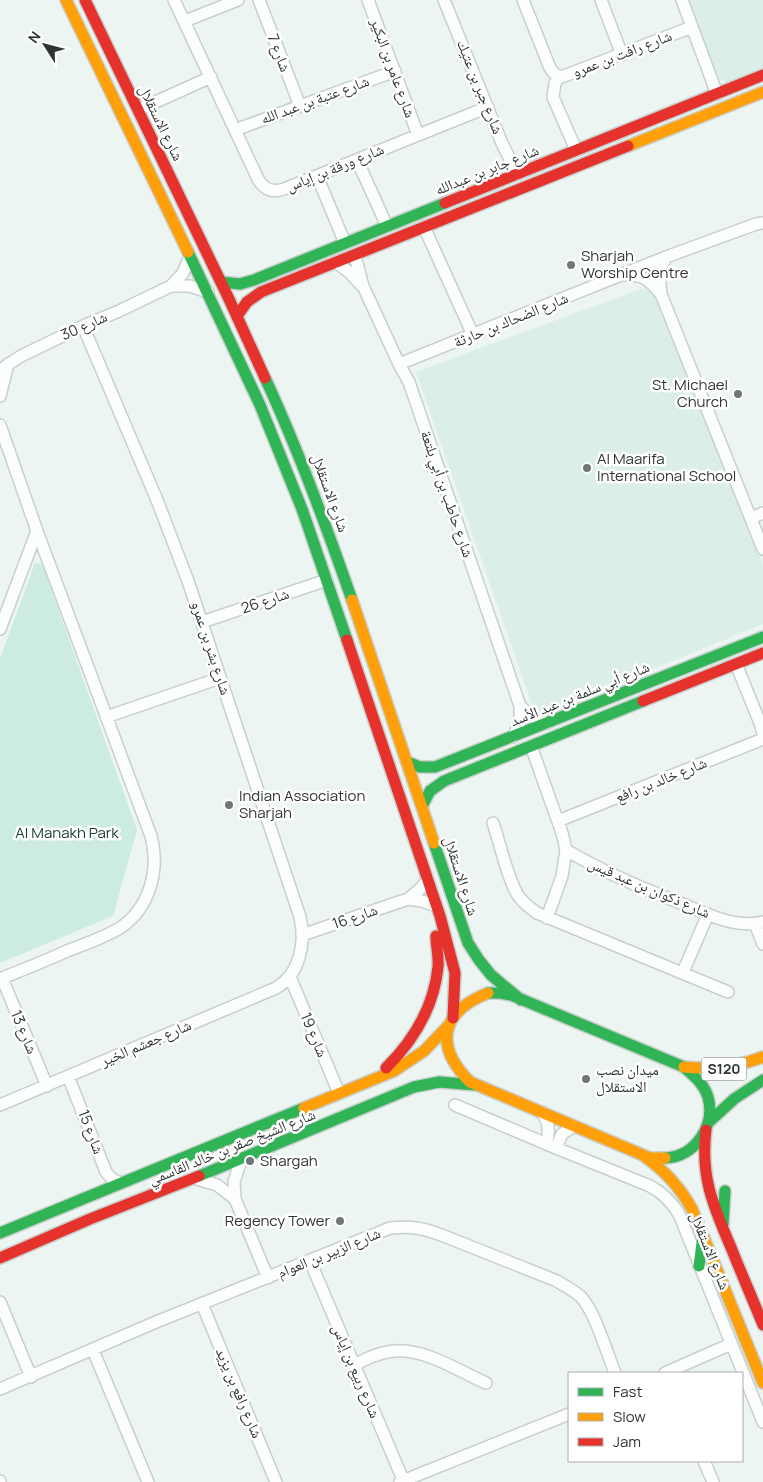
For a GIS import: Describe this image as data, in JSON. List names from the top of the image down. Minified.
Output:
{"streets":{"main road":["شارع الاستقلال","شارع جابر بن عبدالله","شارع أبي سلمة بن عبد الأسد","S120","شارع الشيخ صقر بن خالد القاسمي"],"street":["شارع 7","شارع رافت بن عمرو","شارع عامر بن البكير","شارع جبر بن عتيك","شارع عتبة بن عبد الله","شارع ورقة بن إياس","شارع الضحاك بن حارثة","شارع 30","شارع حاطب بن أبي بلتعة","شارع 26","شارع بشر بن عمرو","شارع خالد بن رافع","شارع ذكوان بن عبد قيس","شارع 16","شارع 13","شارع 19","شارع جعشم الخير","شارع 15","شارع الزبير بن العوام","شارع ربيع بن إياس","شارع رافع بن يزيد"]},"crossings":[["شارع 7","شارع عتبة بن عبد الله"],["شارع عامر بن البكير","شارع عتبة بن عبد الله"],["شارع عامر بن البكير","شارع ورقة بن إياس"],["شارع جبر بن عتيك","شارع ورقة بن إياس"],["شارع جبر بن عتيك","شارع جابر بن عبدالله"],["شارع عتبة بن عبد الله","شارع ورقة بن إياس"],["شارع الاستقلال","شارع جابر بن عبدالله"],["شارع الاستقلال","شارع أبي سلمة بن عبد الأسد"],["شارع الاستقلال","S120"],["شارع الاستقلال","شارع الشيخ صقر بن خالد القاسمي"],["شارع جابر بن عبدالله","شارع حاطب بن أبي بلتعة"],["شارع الضحاك بن حارثة","شارع حاطب بن أبي بلتعة"],["شارع 30","شارع بشر بن عمرو"],["شارع حاطب بن أبي بلتعة","شارع أبي سلمة بن عبد الأسد"],["شارع 26","شارع بشر بن عمرو"],["شارع بشر بن عمرو","شارع 16"],["شارع بشر بن عمرو","شارع 19"],["شارع بشر بن عمرو","شارع جعشم الخير"],["شارع 13","شارع جعشم الخير"],["شارع 19","شارع جعشم الخير"],["شارع 19","شارع الشيخ صقر بن خالد القاسمي"],["شارع جعشم الخير","شارع 15"],["شارع 15","شارع الشيخ صقر بن خالد القاسمي"],["شارع الزبير بن العوام","شارع ربيع بن إياس"],["شارع الزبير بن العوام","شارع رافع بن يزيد"]],"parks":["Al Manakh Park"],"places":["Sharjah Worship Centre","St. Michael Church","Al Maarifa International School","Indian Association Sharjah","ميدان نصب الاستقلال","Shargah","Regency Tower"],"legend":["Fast","Slow","Jam"],"north":"top left"}
